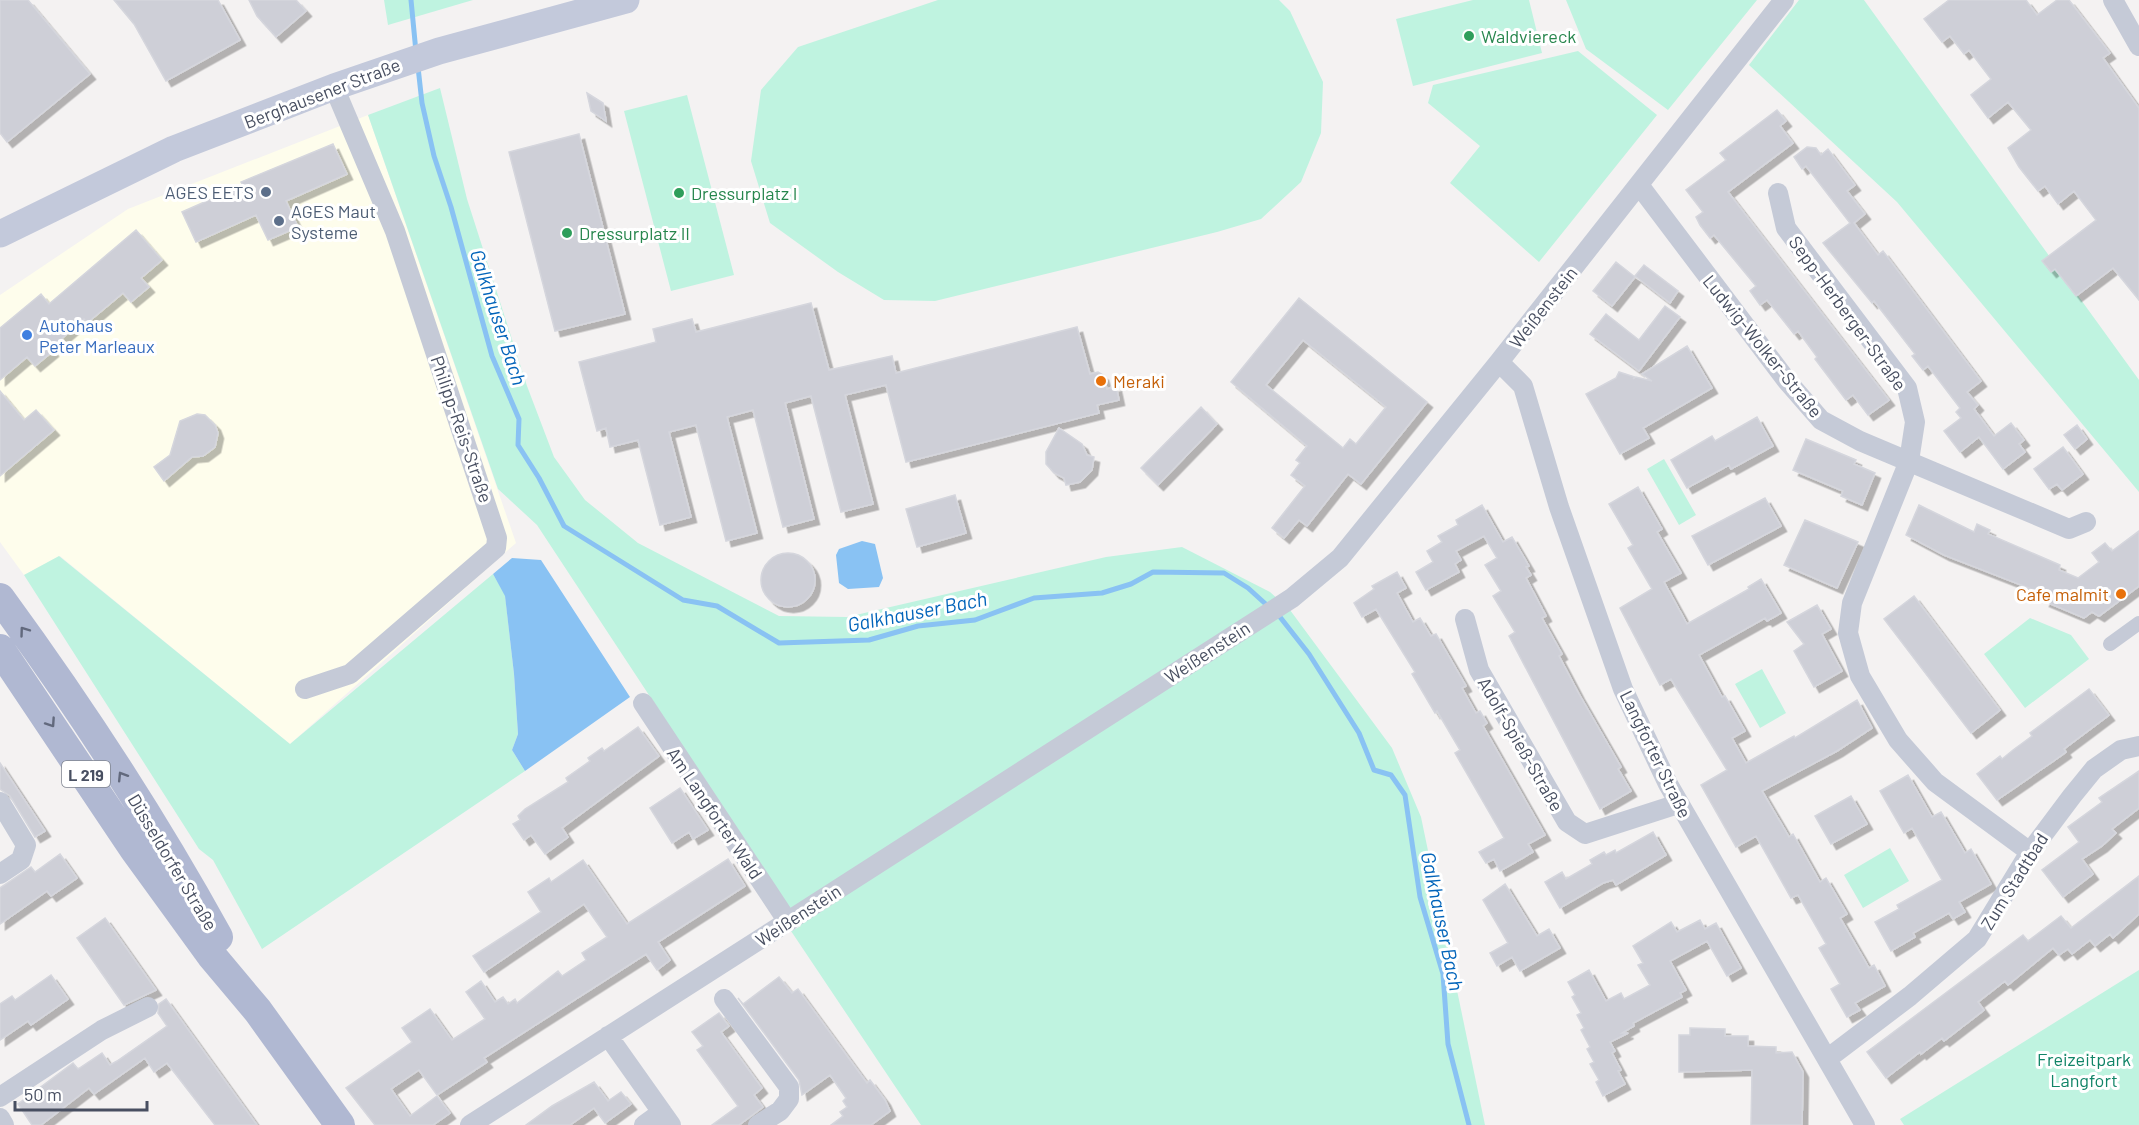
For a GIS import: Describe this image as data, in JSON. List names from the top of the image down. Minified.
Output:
{"streets":{"main road":["Berghausener Straße","L 219","Düsseldorfer Straße"],"street":["Weißenstein","Sepp-Herberger-Straße","Ludwig-Wolker-Straße","Philipp-Reis-Straße","Adolf-Spieß-Straße","Langforter Straße","Am Langforter Wald","Zum Stadtbad"]},"crossings":[["Berghausener Straße","Philipp-Reis-Straße"],["Weißenstein","Ludwig-Wolker-Straße"],["Weißenstein","Langforter Straße"],["Weißenstein","Am Langforter Wald"],["Sepp-Herberger-Straße","Ludwig-Wolker-Straße"],["Sepp-Herberger-Straße","Zum Stadtbad"],["Adolf-Spieß-Straße","Langforter Straße"],["Langforter Straße","Zum Stadtbad"]],"water":["Galkhauser Bach"],"parks":["Freizeitpark Langfort"],"places":["Waldviereck","AGES EETS","Dressurplatz I","AGES Maut Systeme","Dressurplatz II","Autohaus Peter Marleaux","Meraki","Cafe malmit"],"scale_bar":"50 m"}
